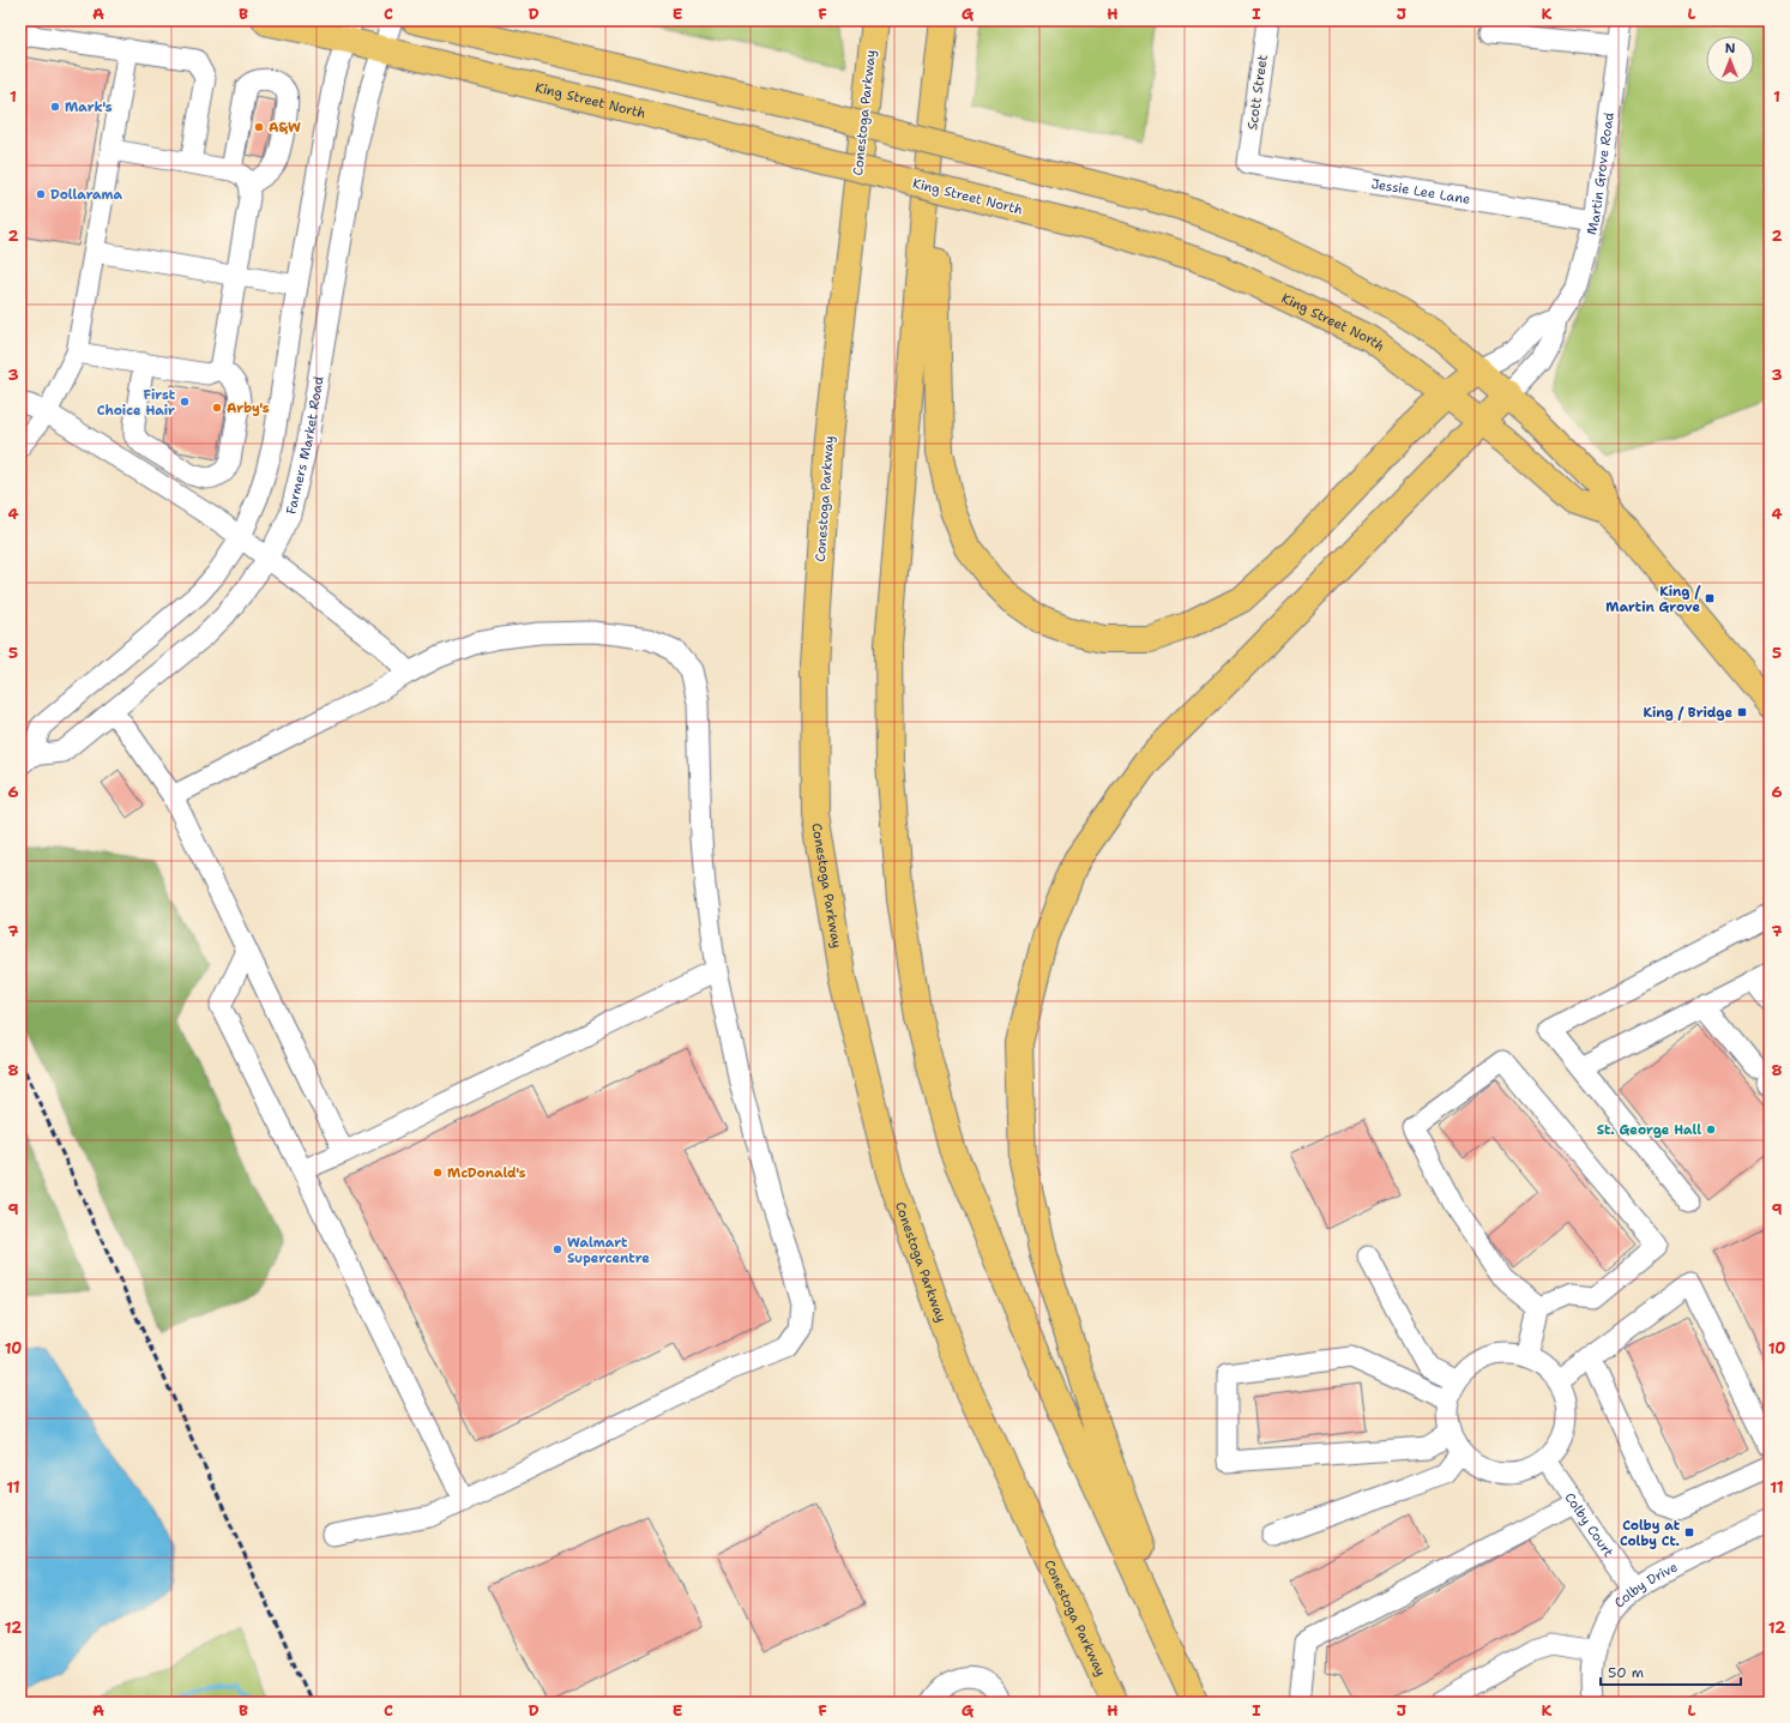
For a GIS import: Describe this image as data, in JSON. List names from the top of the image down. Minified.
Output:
{"streets":{"highway":["Conestoga Parkway"],"main road":["King Street North"],"street":["Scott Street","Martin Grove Road","Jessie Lee Lane","Farmers Market Road","Colby Court","Colby Drive"]},"crossings":[["Scott Street","Jessie Lee Lane"],["King Street North","Farmers Market Road"],["Martin Grove Road","Jessie Lee Lane"],["Colby Court","Colby Drive"]],"places":{"other":["Mark's","A&W","Dollarama","First Choice Hair","Arby's","St. George Hall","McDonald's","Walmart Supercentre"],"transit":["King / Martin Grove","King / Bridge","Colby at Colby Ct."]},"scale_bar":"50 m","north":"top","grid":{"columns":["A","B","C","D","E","F","G","H","I","J","K","L"],"rows":["1","2","3","4","5","6","7","8","9","10","11","12"]}}
